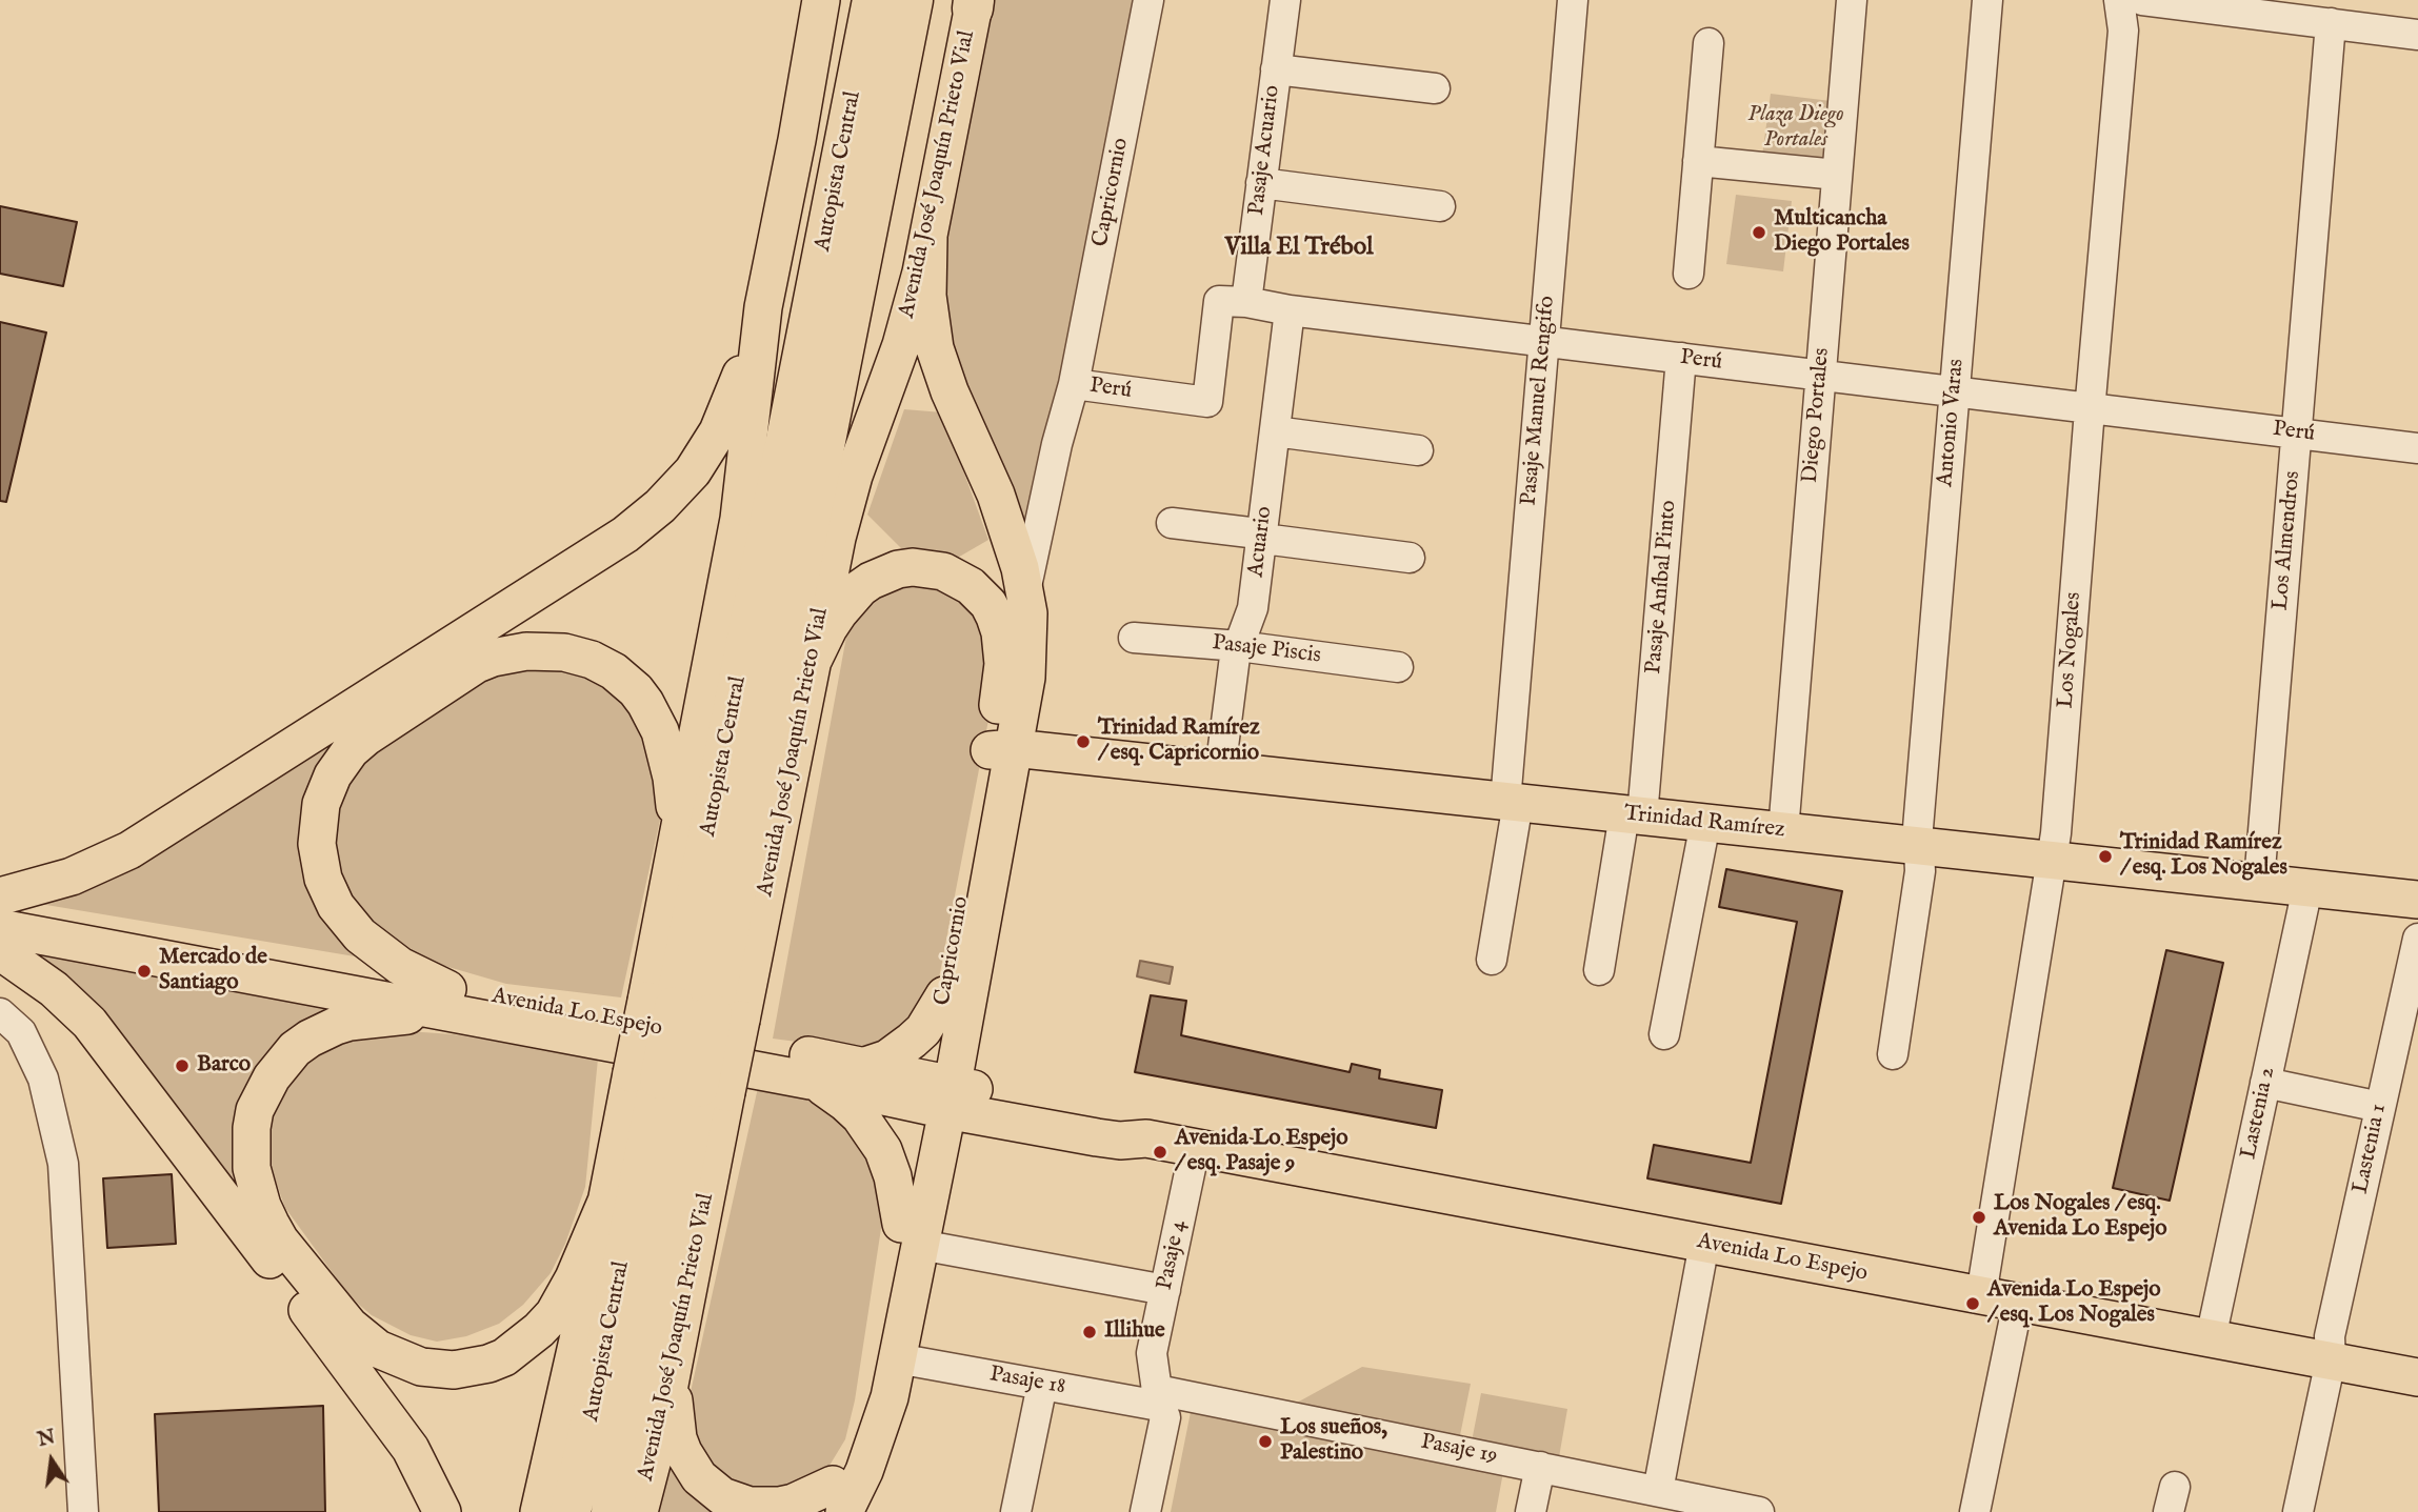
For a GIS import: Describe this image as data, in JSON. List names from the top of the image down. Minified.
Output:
{"streets":{"highway":["Autopista Central"],"main road":["Avenida José Joaquín Prieto Vial","Capricornio","Trinidad Ramírez","Avenida Lo Espejo"],"street":["Pasaje Acuario","Perú","Pasaje Manuel Rengifo","Diego Portales","Antonio Varas","Los Almendros","Acuario","Pasaje Aníbal Pinto","Pasaje Piscis","Los Nogales","Lastenia 2","Lastenia 1","Pasaje 4","Pasaje 18","Pasaje 19"]},"crossings":[["Pasaje Acuario","Perú"],["Autopista Central","Avenida José Joaquín Prieto Vial"],["Capricornio","Perú"],["Capricornio","Trinidad Ramírez"],["Capricornio","Avenida Lo Espejo"],["Capricornio","Pasaje 18"],["Perú","Pasaje Manuel Rengifo"],["Perú","Diego Portales"],["Perú","Antonio Varas"],["Perú","Los Almendros"],["Perú","Acuario"],["Perú","Pasaje Aníbal Pinto"],["Perú","Los Nogales"],["Pasaje Manuel Rengifo","Trinidad Ramírez"],["Diego Portales","Trinidad Ramírez"],["Antonio Varas","Trinidad Ramírez"],["Los Almendros","Trinidad Ramírez"],["Acuario","Pasaje Piscis"],["Acuario","Trinidad Ramírez"],["Pasaje Aníbal Pinto","Trinidad Ramírez"],["Los Nogales","Trinidad Ramírez"],["Los Nogales","Avenida Lo Espejo"],["Trinidad Ramírez","Lastenia 2"],["Avenida Lo Espejo","Lastenia 2"],["Avenida Lo Espejo","Lastenia 1"],["Avenida Lo Espejo","Pasaje 4"],["Pasaje 4","Pasaje 18"],["Pasaje 4","Pasaje 19"],["Pasaje 18","Pasaje 19"]],"districts":["Villa El Trébol"],"parks":["Plaza Diego Portales"],"places":["Multicancha Diego Portales","Trinidad Ramírez / esq. Capricornio","Trinidad Ramírez / esq. Los Nogales","Mercado de Santiago","Barco","Avenida Lo Espejo / esq. Pasaje 9","Los Nogales / esq. Avenida Lo Espejo","Avenida Lo Espejo / esq. Los Nogales","Illihue","Los sueños, Palestino"],"north":"top"}
